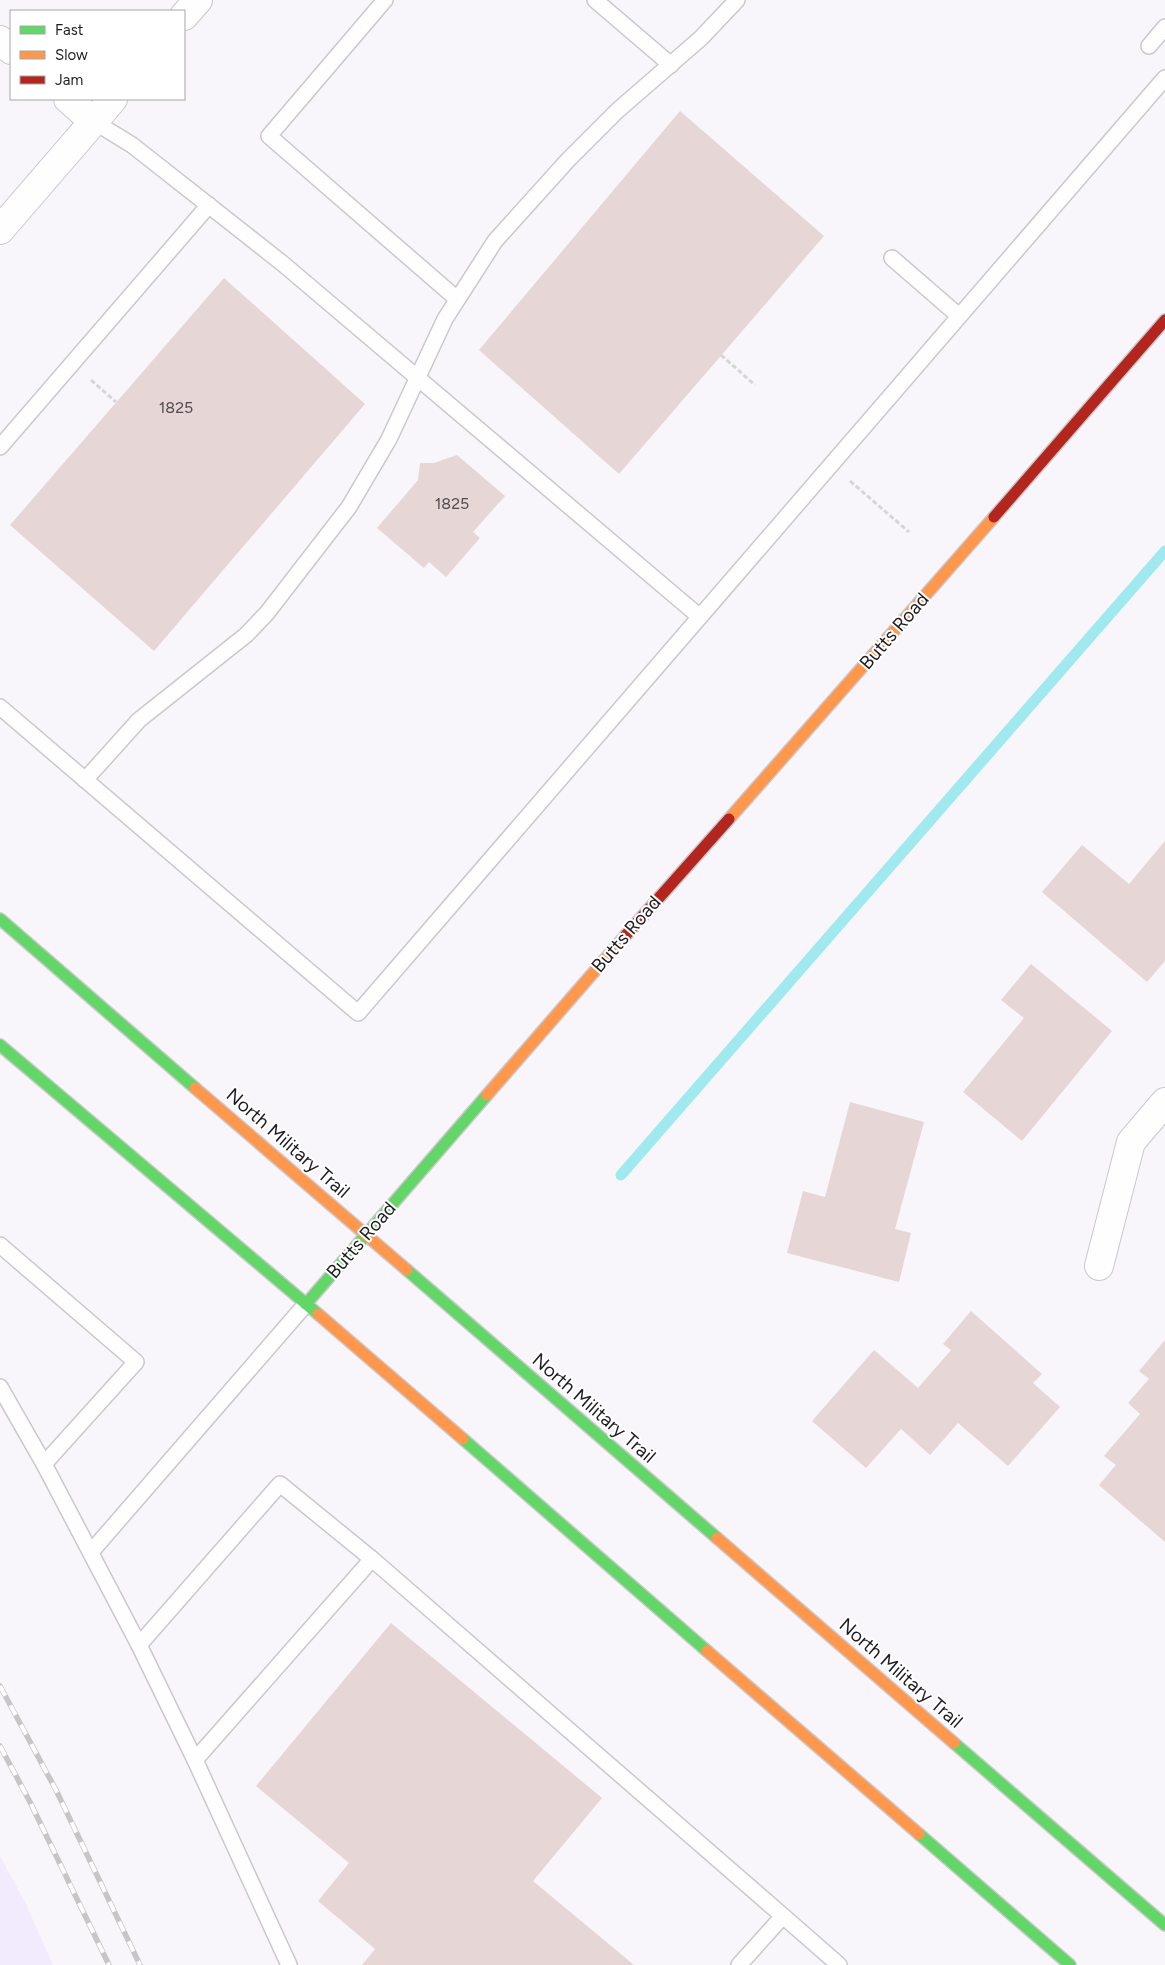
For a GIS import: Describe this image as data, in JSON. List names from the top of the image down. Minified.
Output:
{"streets":{"main road":["Butts Road","North Military Trail"]},"crossings":[["Butts Road","North Military Trail"]],"house_numbers":["1825","1825"],"legend":["Fast","Slow","Jam"]}
